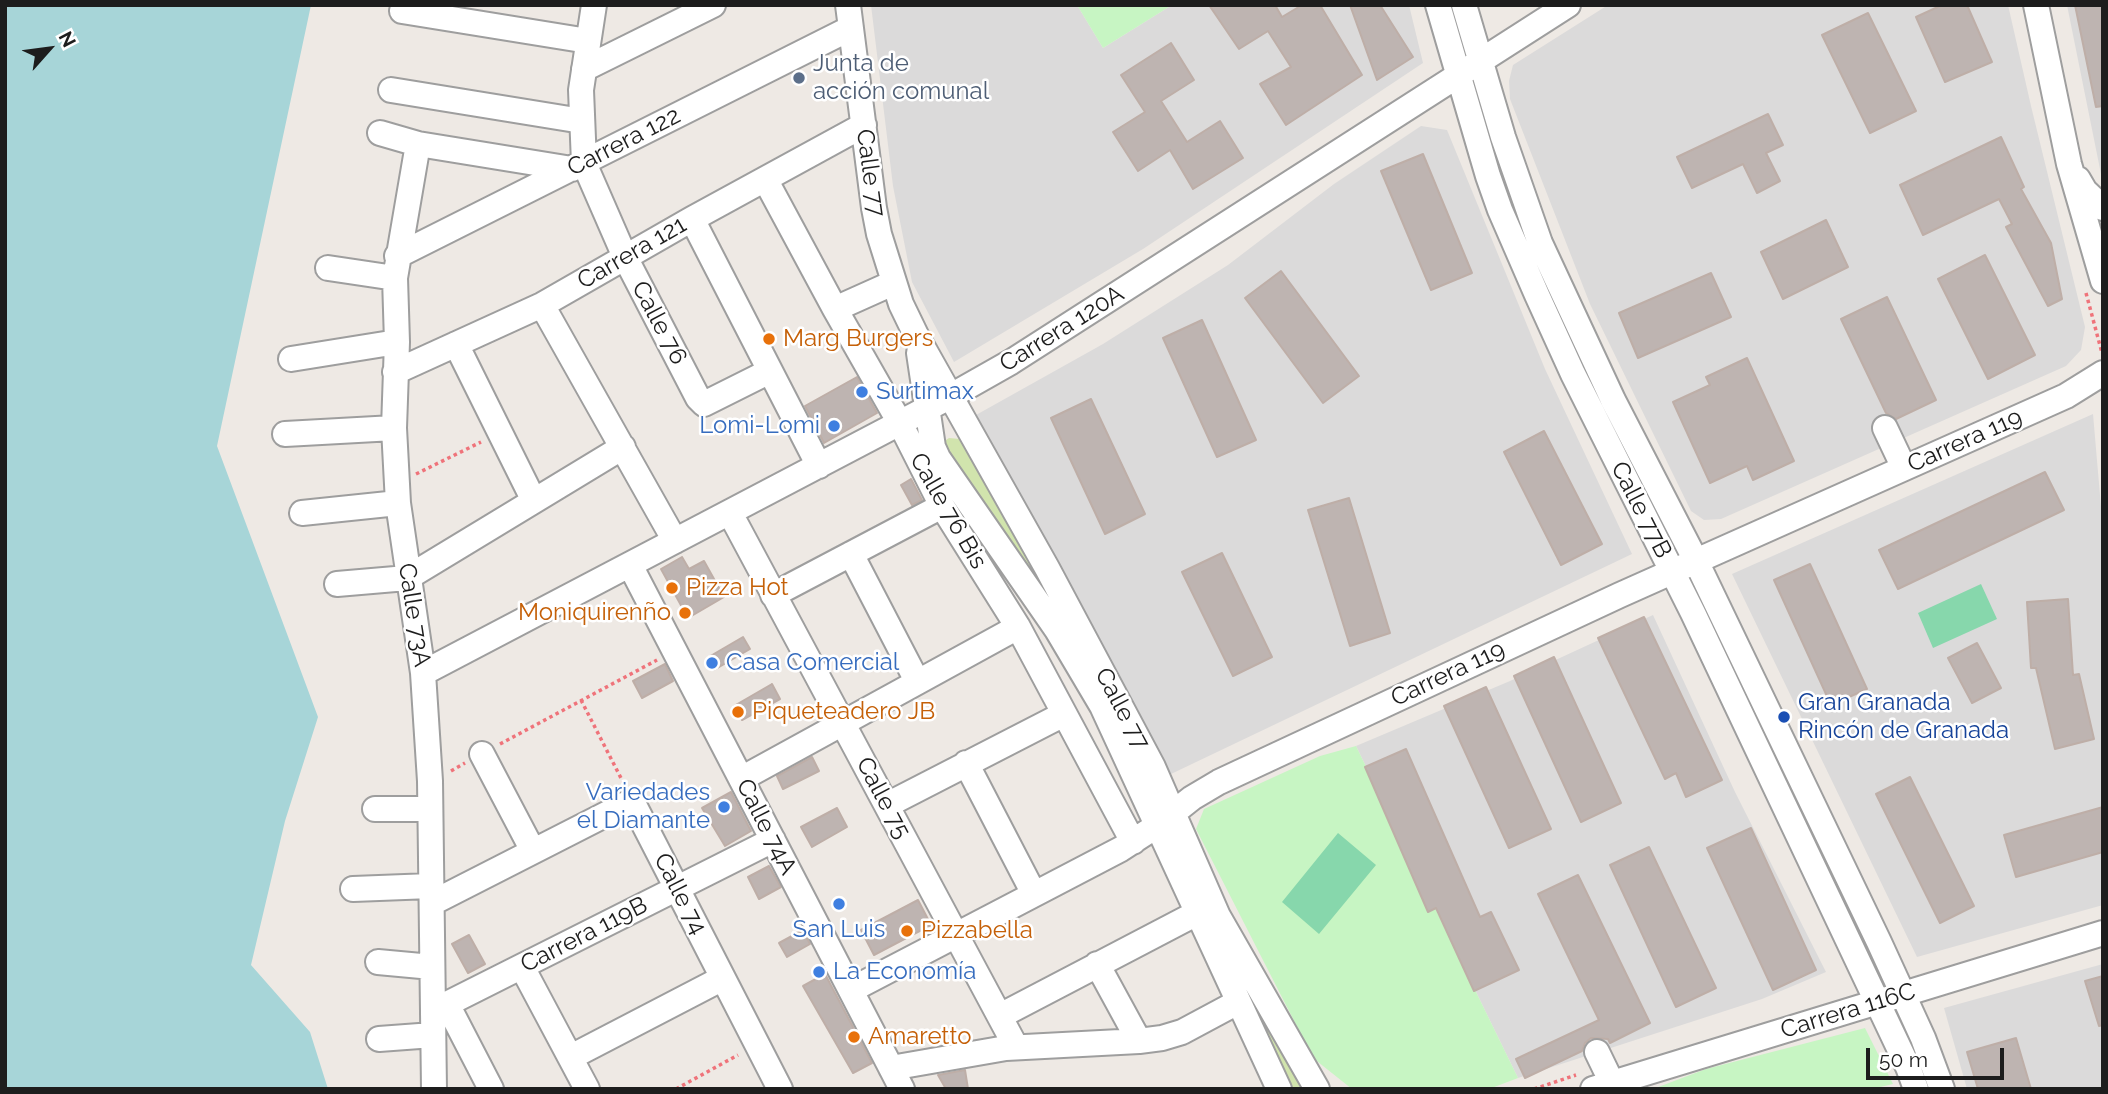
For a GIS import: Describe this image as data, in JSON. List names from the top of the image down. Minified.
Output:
{"streets":{"street":["Carrera 122","Calle 77","Carrera 121","Calle 76","Carrera 120A","Carrera 119","Calle 77B","Calle 76 Bis","Calle 73A","Calle 75","Calle 74A","Calle 74","Carrera 119B","Carrera 116C"]},"crossings":[["Carrera 122","Calle 77"],["Carrera 122","Calle 76"],["Carrera 122","Calle 73A"],["Calle 77","Carrera 121"],["Calle 77","Carrera 120A"],["Calle 77","Carrera 119"],["Calle 77","Calle 76 Bis"],["Carrera 121","Calle 76"],["Carrera 121","Calle 76 Bis"],["Carrera 121","Calle 73A"],["Carrera 120A","Calle 77B"],["Carrera 120A","Calle 76 Bis"],["Carrera 120A","Calle 73A"],["Carrera 120A","Calle 75"],["Carrera 120A","Calle 74A"],["Carrera 119","Calle 77B"],["Carrera 119","Calle 76 Bis"],["Carrera 119","Calle 75"],["Carrera 119","Calle 74A"],["Calle 77B","Carrera 116C"],["Calle 73A","Carrera 119B"],["Calle 74A","Carrera 119B"],["Calle 74","Carrera 119B"]],"places":["Junta de acción comunal","Marg Burgers","Surtimax","Lomi-Lomi","Pizza Hot","Moniquirenño","Casa Comercial","Piqueteadero JB","Gran Granada Rincón de Granada","Variedades el Diamante","San Luis","Pizzabella","La Economía","Amaretto"],"scale_bar":"50 m","north":"top right"}
